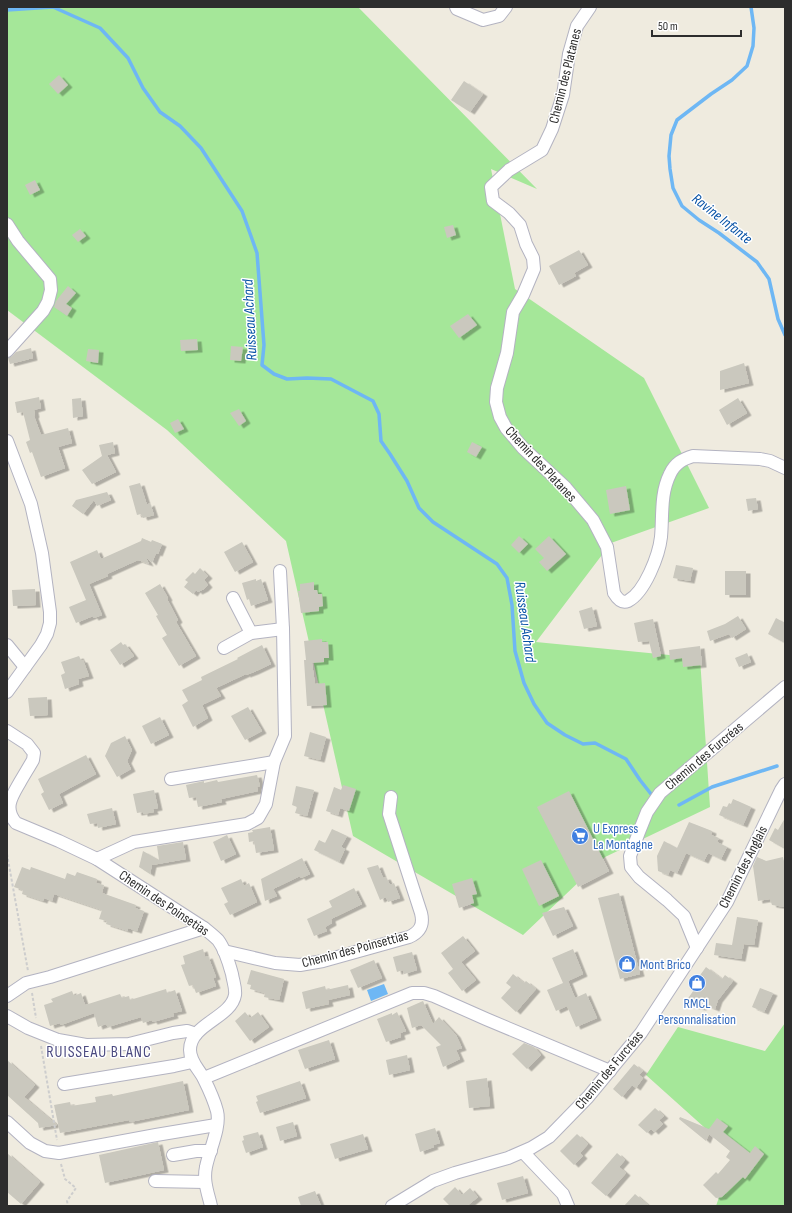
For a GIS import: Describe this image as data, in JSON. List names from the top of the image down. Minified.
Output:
{"streets":{"street":["Chemin des Platanes","Chemin des Furcréas","Chemin des Anglais","Chemin des Poinsetias","Chemin des Poinsettias"]},"crossings":[["Chemin des Furcréas","Chemin des Anglais"],["Chemin des Poinsetias","Chemin des Poinsettias"]],"districts":["RUISSEAU BLANC"],"water":["Ravine Infante","Ruisseau Achard"],"places":{"supermarket":["U Express La Montagne"],"shop":["Mont Brico","RMCL Personnalisation"]},"scale_bar":"50 m"}
